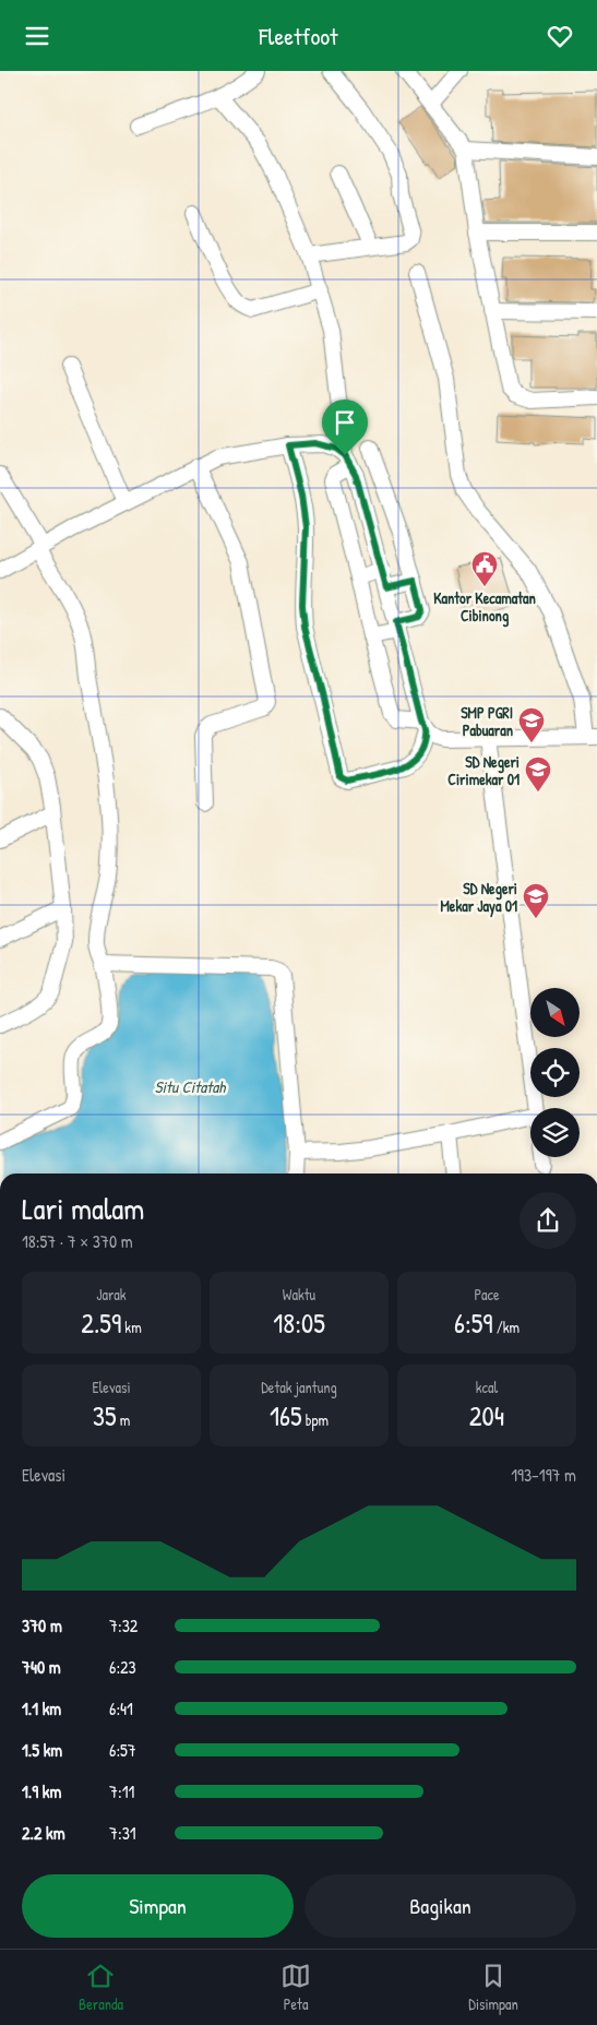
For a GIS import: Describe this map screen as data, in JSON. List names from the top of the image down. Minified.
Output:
{"water":["Situ Citatah"],"places":{"public building":["Kantor Kecamatan Cibinong"],"school or university":["SMP PGRI Pabuaran","SD Negeri Cirimekar 01","SD Negeri Mekar Jaya 01"]},"north":"bottom right","page":{"header":"Fleetfoot","heading":["Lari malam","18:57 · 7 × 370 m"],"stats":[["Jarak","2.59 km"],["Waktu","18:05"],["Pace","6:59 /km"],["Elevasi","35 m"],["Detak jantung","165 bpm"],["kcal","204"]],"chart":["Elevasi","193–197 m"],"list":[{"name":"370 m","note":"7:32"},{"name":"740 m","note":"6:23"},{"name":"1.1 km","note":"6:41"},{"name":"1.5 km","note":"6:57"},{"name":"1.9 km","note":"7:11"},{"name":"2.2 km","note":"7:31"}],"buttons":["Simpan","Bagikan"],"tabs":["Beranda","Peta","Disimpan"]}}
